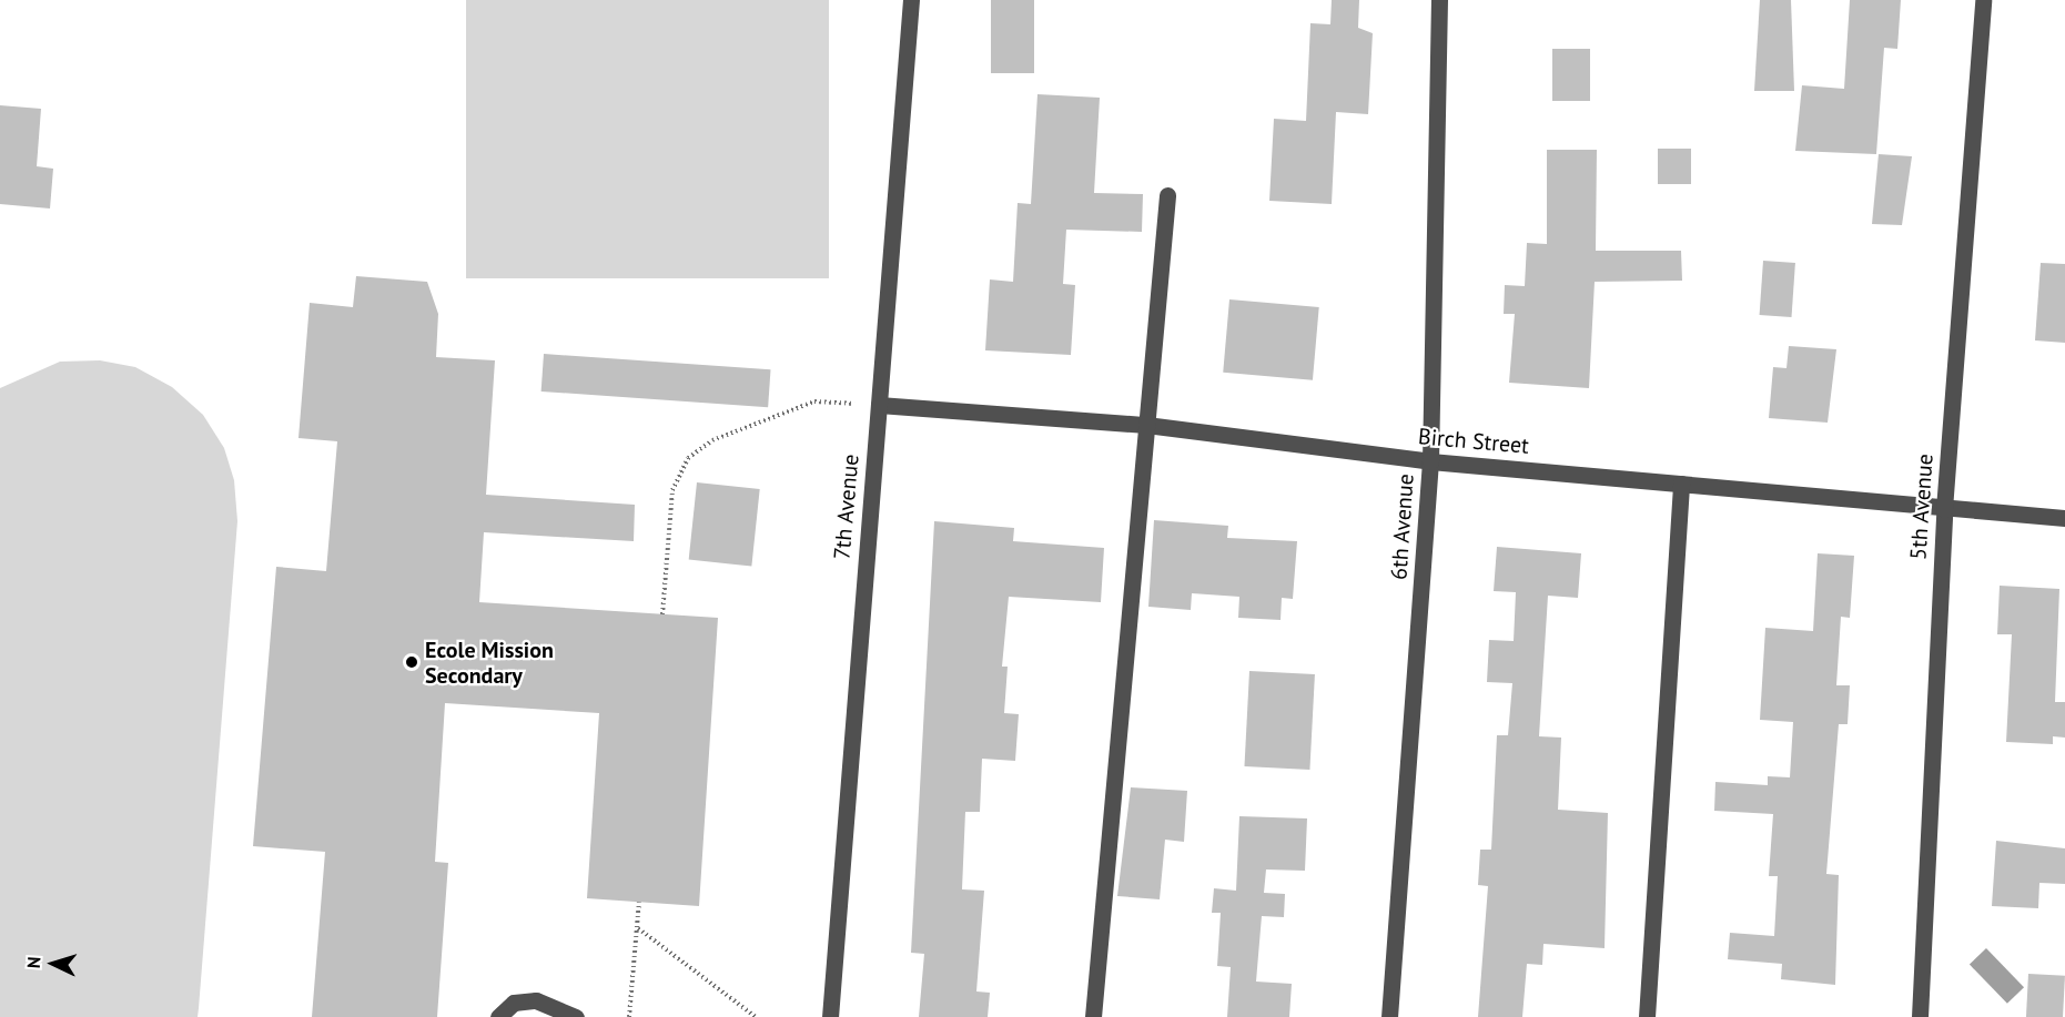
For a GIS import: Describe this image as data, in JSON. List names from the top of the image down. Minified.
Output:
{"streets":{"street":["Birch Street","7th Avenue","5th Avenue","6th Avenue"]},"crossings":[["Birch Street","7th Avenue"],["Birch Street","5th Avenue"],["Birch Street","6th Avenue"]],"places":["Ecole Mission Secondary"],"north":"left"}
